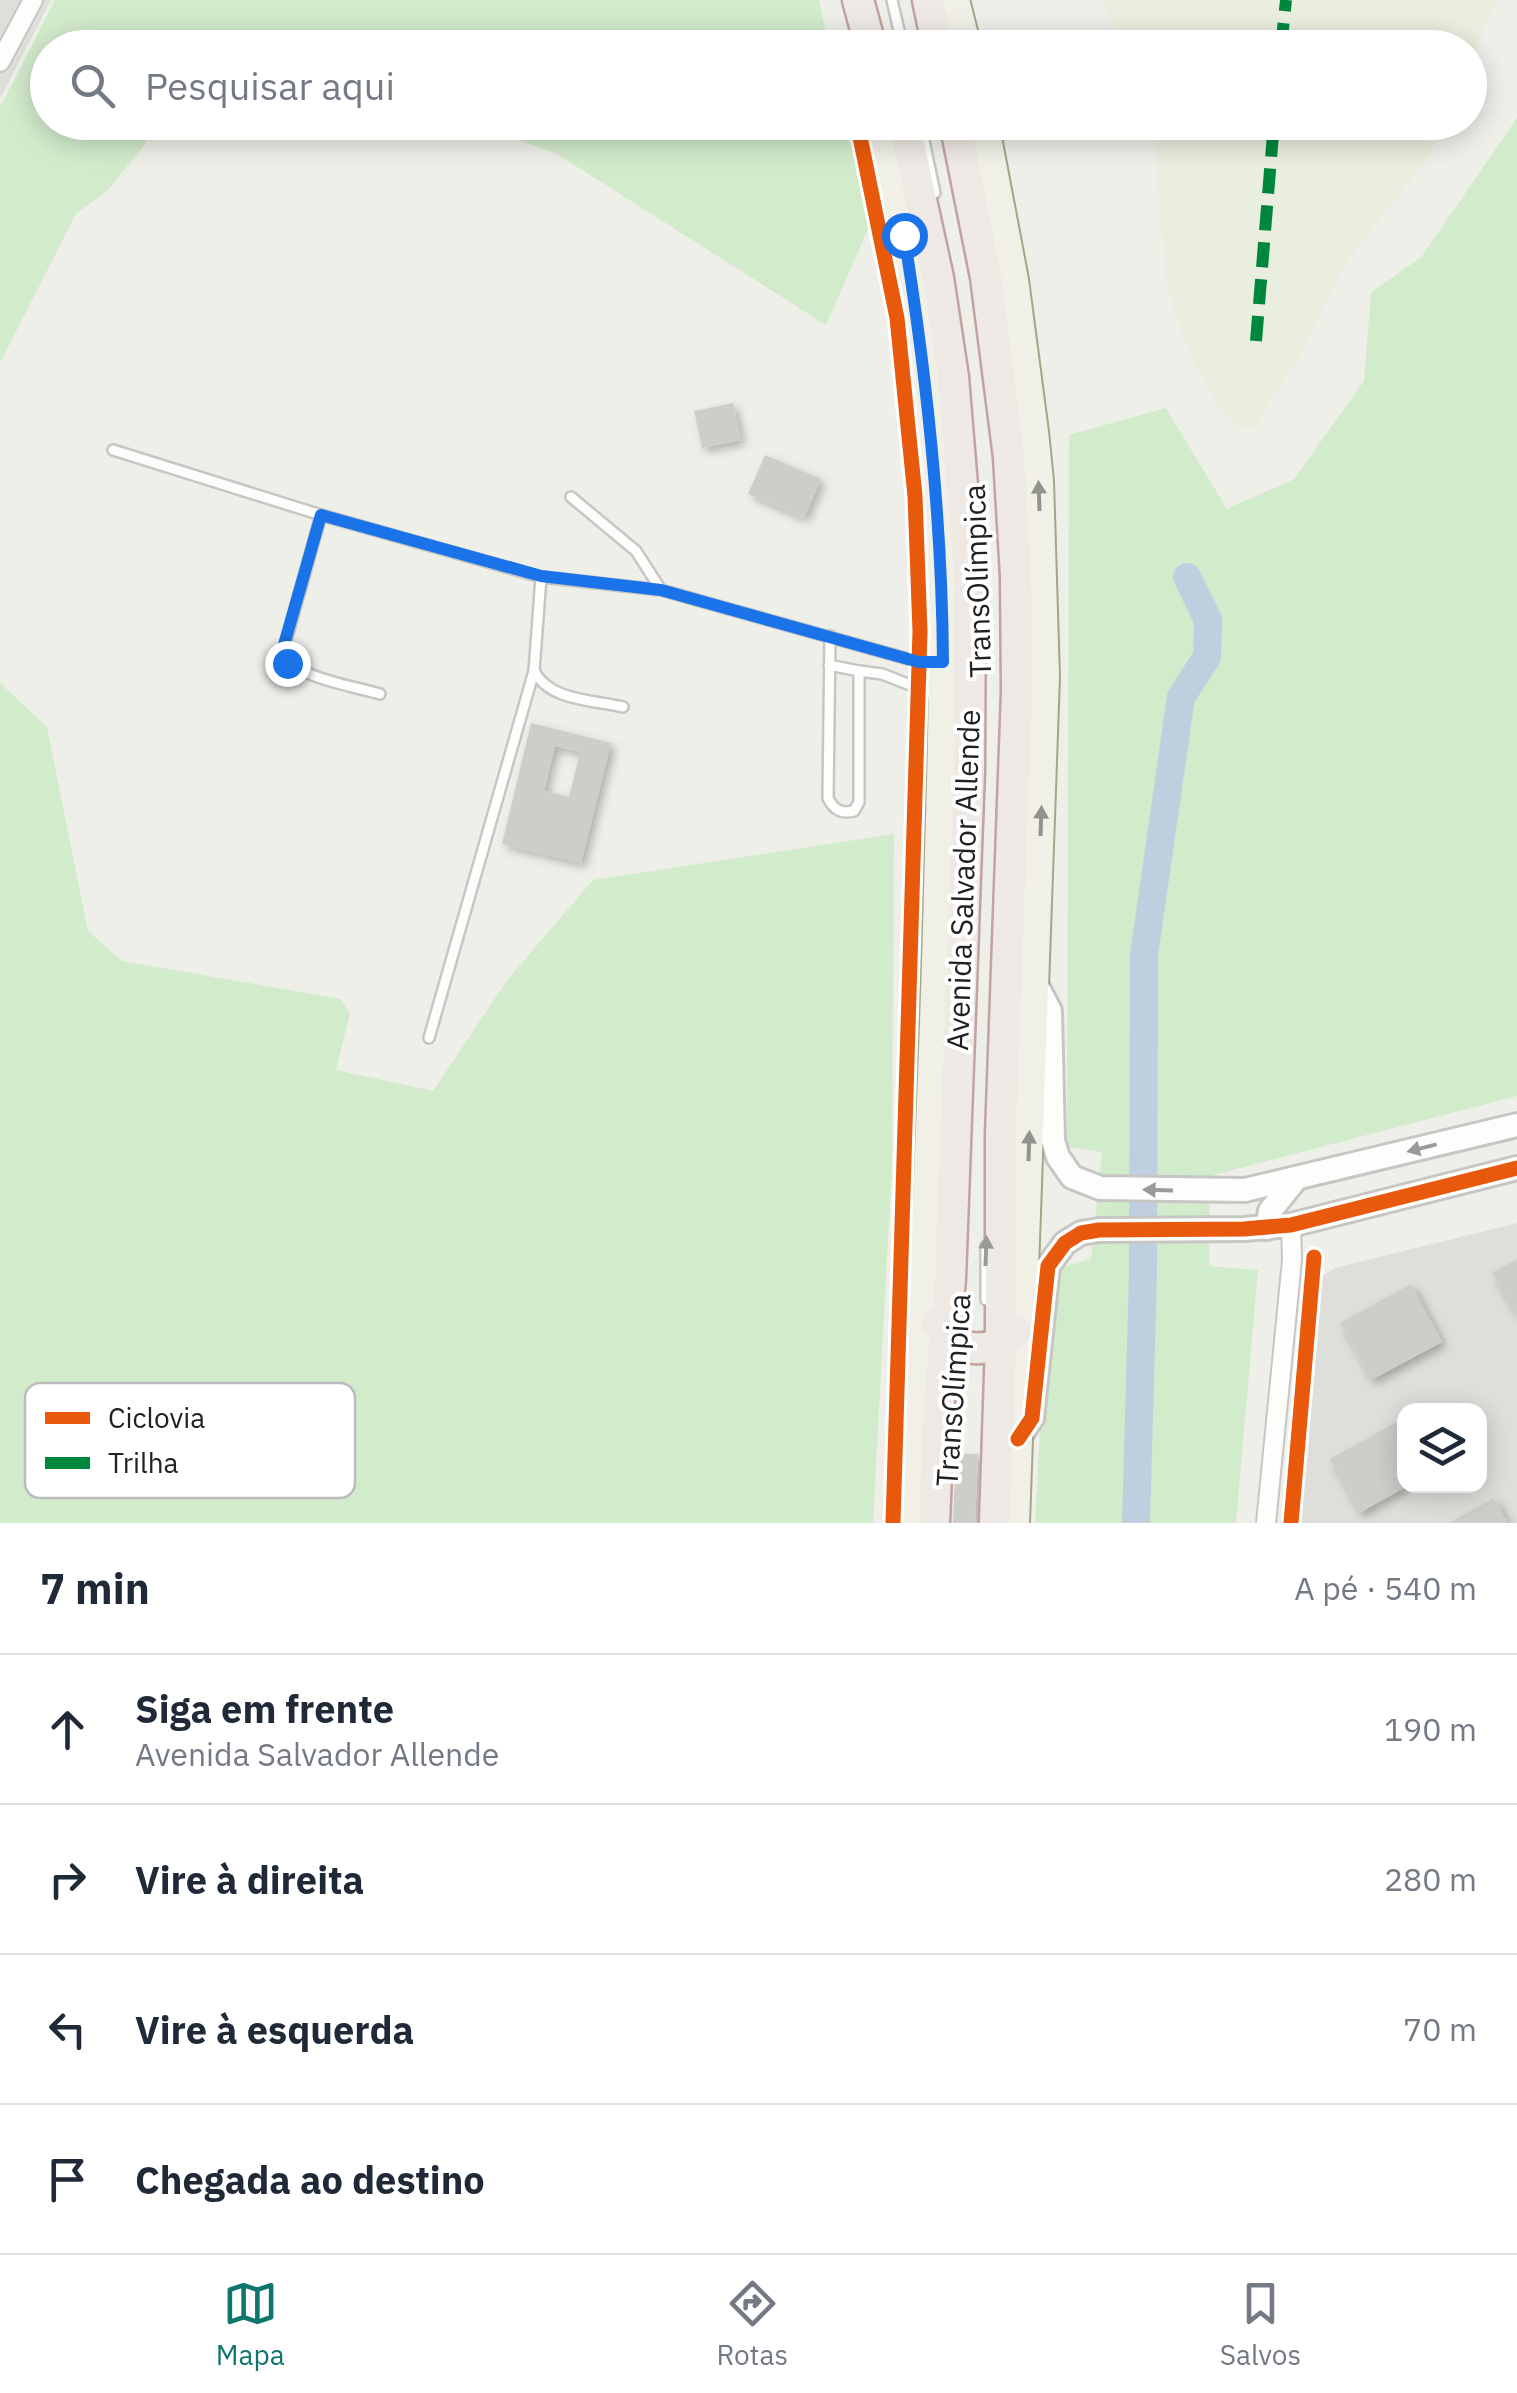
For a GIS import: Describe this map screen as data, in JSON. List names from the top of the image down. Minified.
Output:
{"streets":{"highway":["Avenida Salvador Allende"],"lane":["TransOlímpica"]},"crossings":[["TransOlímpica","Avenida Salvador Allende"]],"legend":["Ciclovia","Trilha"],"page":{"search":"Pesquisar aqui","heading":["7 min","A pé · 540 m"],"list":[["Siga em frente","Avenida Salvador Allende","190 m"],["Vire à direita","280 m"],["Vire à esquerda","70 m"],"Chegada ao destino"],"nav":["Mapa","Rotas","Salvos"]}}
